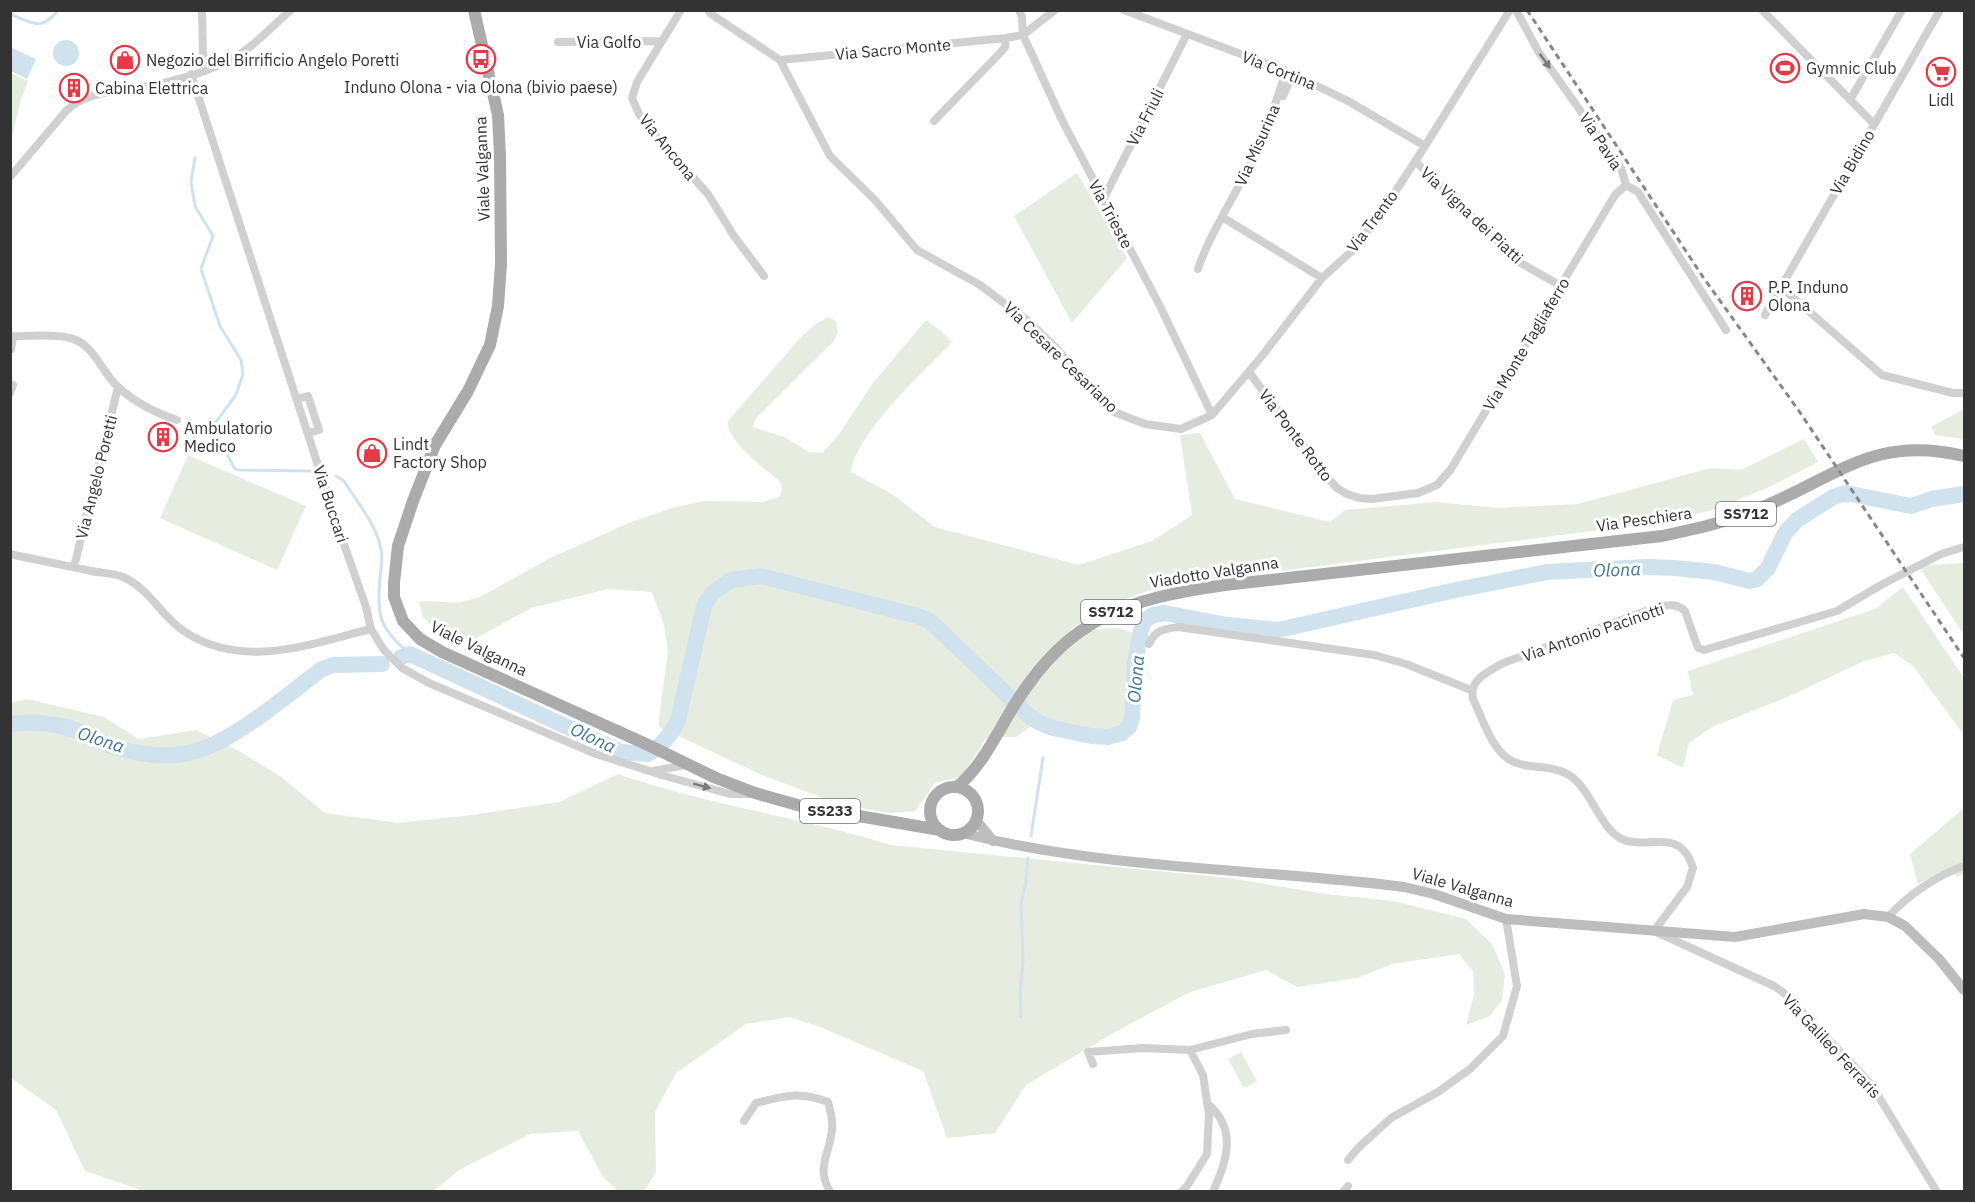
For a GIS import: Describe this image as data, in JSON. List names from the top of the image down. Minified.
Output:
{"streets":{"main road":["Viale Valganna","SS712","Via Peschiera","Viadotto Valganna","SS233"],"street":["Via Golfo","Via Sacro Monte","Via Cortina","Via Friuli","Via Pavia","Via Misurina","Via Ancona","Via Bidino","Via Trieste","Via Vigna dei Piatti","Via Trento","Via Monte Tagliaferro","Via Cesare Cesariano","Via Ponte Rotto","Via Angelo Poretti","Via Buccari","Via Antonio Pacinotti","Via Galileo Ferraris"]},"crossings":[["Via Golfo","Via Ancona"],["Via Sacro Monte","Via Trieste"],["Via Sacro Monte","Via Cesare Cesariano"],["Via Cortina","Via Friuli"],["Via Cortina","Via Misurina"],["Via Cortina","Via Trento"],["Via Friuli","Via Trieste"],["Via Pavia","Via Monte Tagliaferro"],["Viale Valganna","Via Buccari"],["Viale Valganna","SS712"],["Viale Valganna","Via Galileo Ferraris"],["Via Trieste","Via Trento"],["Via Trieste","Via Cesare Cesariano"],["Via Vigna dei Piatti","Via Trento"],["Via Vigna dei Piatti","Via Monte Tagliaferro"],["Via Trento","Via Cesare Cesariano"],["Via Trento","Via Ponte Rotto"],["Via Monte Tagliaferro","Via Ponte Rotto"],["SS712","Viadotto Valganna"],["Via Peschiera","Viadotto Valganna"]],"one_way":["Via Pavia"],"water":["Olona"],"places":{"bus stop":["Induno Olona - via Olona (bivio paese)"],"shop":["Negozio del Birrificio Angelo Poretti","Lindt Factory Shop"],"sports":["Gymnic Club"],"supermarket":["Lidl"],"building":["Cabina Elettrica","P.P. Induno Olona","Ambulatorio Medico"]}}
